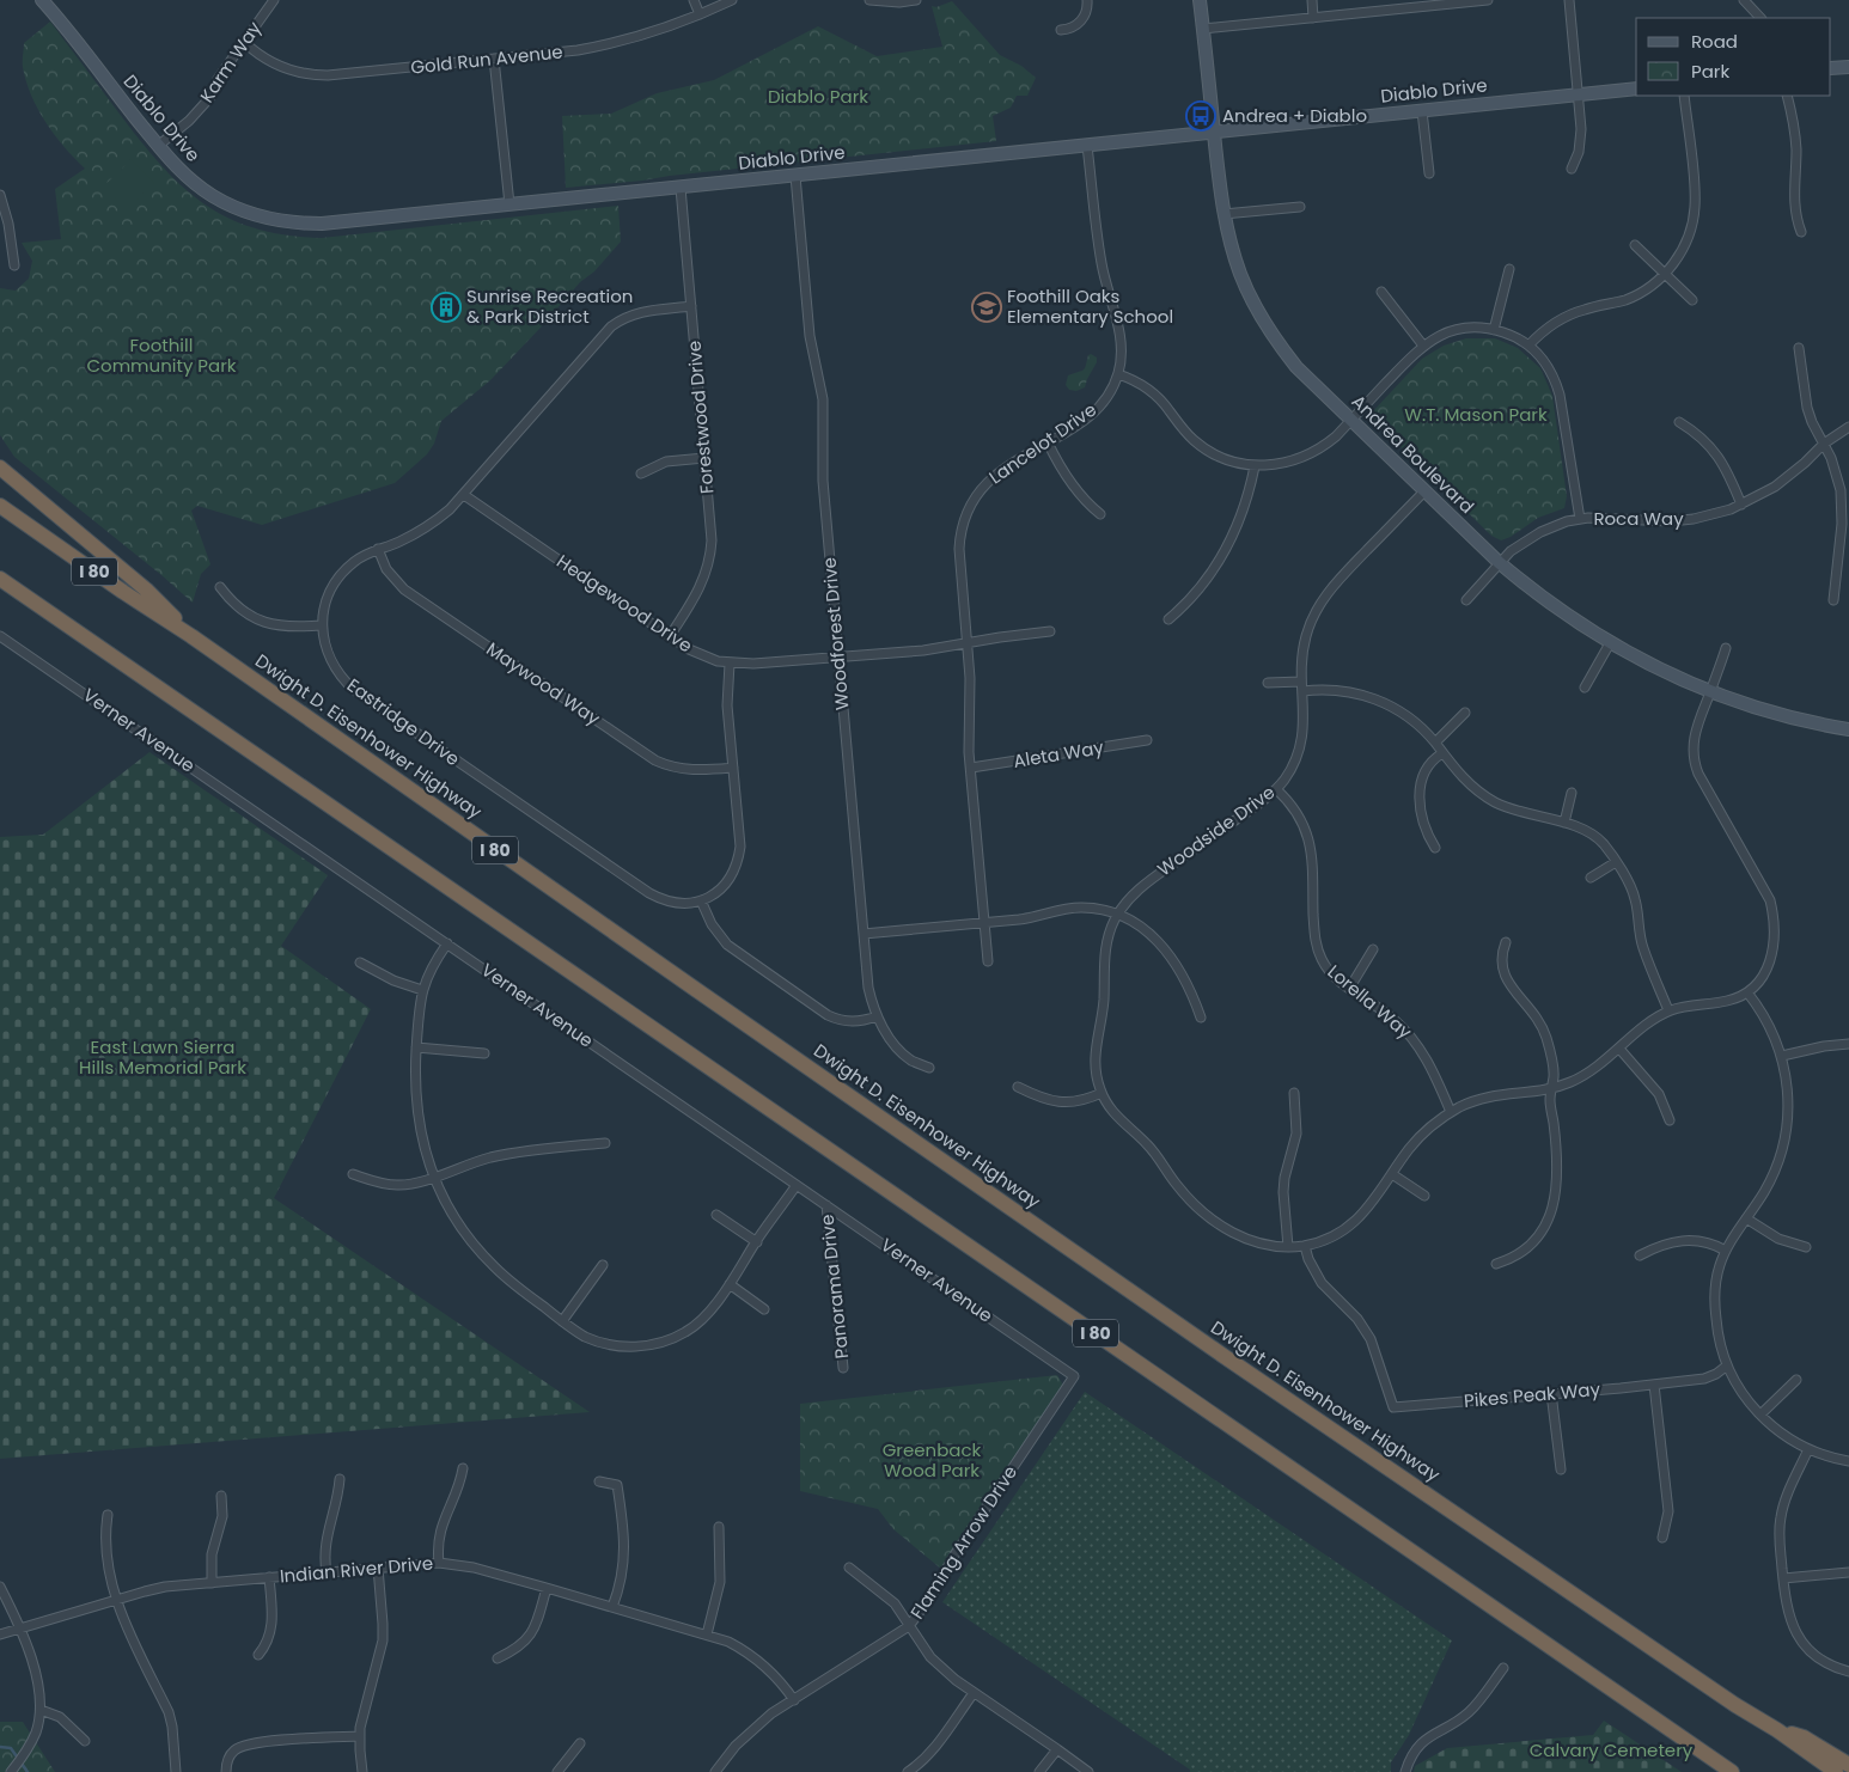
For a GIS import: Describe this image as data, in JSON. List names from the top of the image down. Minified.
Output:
{"streets":{"highway":["I 80","Dwight D. Eisenhower Highway"],"street":["Gold Run Avenue","Karm Way","Diablo Drive","Forestwood Drive","Lancelot Drive","Andrea Boulevard","Roca Way","Hedgewood Drive","Woodforest Drive","Maywood Way","Eastridge Drive","Verner Avenue","Aleta Way","Woodside Drive","Lorella Way","Panorama Drive","Pikes Peak Way","Flaming Arrow Drive","Indian River Drive"]},"crossings":[["Gold Run Avenue","Karm Way"],["Karm Way","Diablo Drive"],["Diablo Drive","Forestwood Drive"],["Diablo Drive","Lancelot Drive"],["Diablo Drive","Andrea Boulevard"],["Diablo Drive","Woodforest Drive"],["Forestwood Drive","Hedgewood Drive"],["Forestwood Drive","Eastridge Drive"],["Lancelot Drive","Hedgewood Drive"],["Lancelot Drive","Aleta Way"],["Andrea Boulevard","Roca Way"],["Andrea Boulevard","Woodside Drive"],["Hedgewood Drive","Woodforest Drive"],["Hedgewood Drive","Eastridge Drive"],["Maywood Way","Eastridge Drive"],["Verner Avenue","Panorama Drive"],["Verner Avenue","Flaming Arrow Drive"],["Woodside Drive","Lorella Way"],["Flaming Arrow Drive","Indian River Drive"]],"parks":["Diablo Park","Foothill Community Park","W.T. Mason Park","East Lawn Sierra Hills Memorial Park","Greenback Wood Park","Calvary Cemetery"],"places":{"bus stop":["Andrea + Diablo"],"building":["Sunrise Recreation & Park District"],"school or university":["Foothill Oaks Elementary School"]},"legend":["Road","Park"]}
